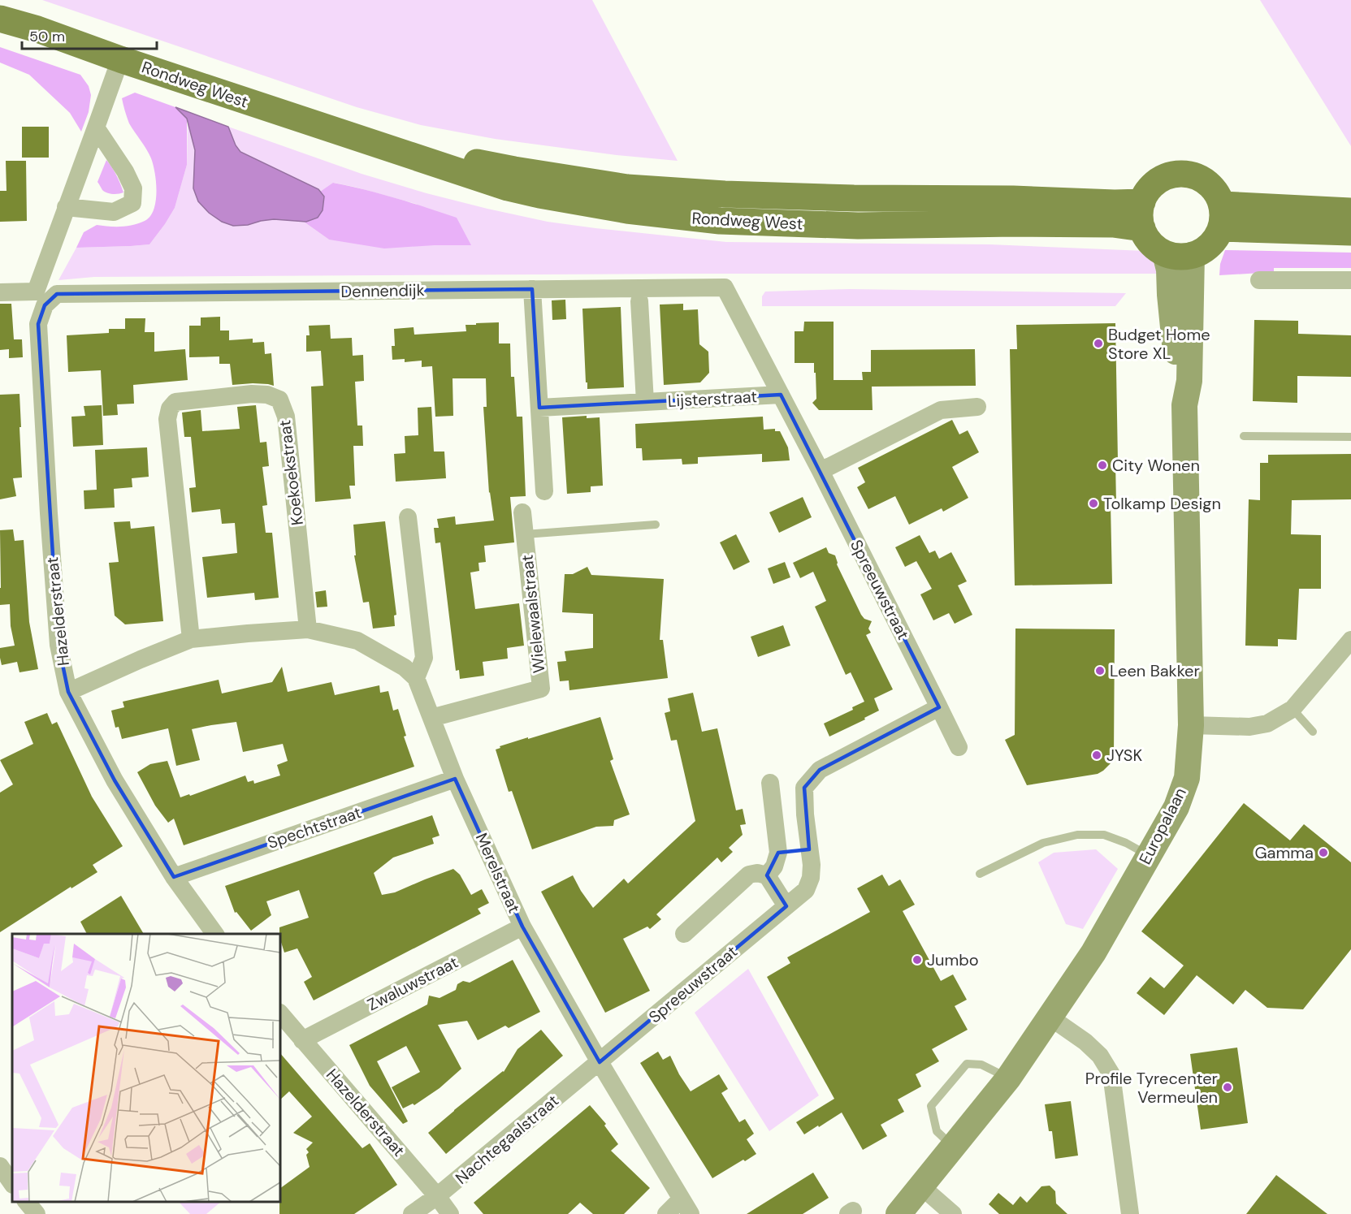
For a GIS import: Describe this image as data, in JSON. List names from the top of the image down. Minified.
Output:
{"streets":{"main road":["Rondweg West"],"street":["Dennendijk","Lijsterstraat","Koekoekstraat","Spreeuwstraat","Hazelderstraat","Wielewaalstraat","Europalaan","Spechtstraat","Merelstraat","Zwaluwstraat","Nachtegaalstraat"]},"crossings":[["Rondweg West","Europalaan"],["Dennendijk","Spreeuwstraat"],["Dennendijk","Hazelderstraat"],["Lijsterstraat","Spreeuwstraat"],["Spreeuwstraat","Merelstraat"],["Spreeuwstraat","Nachtegaalstraat"],["Hazelderstraat","Spechtstraat"],["Hazelderstraat","Zwaluwstraat"],["Hazelderstraat","Nachtegaalstraat"],["Wielewaalstraat","Merelstraat"],["Spechtstraat","Merelstraat"],["Merelstraat","Zwaluwstraat"],["Merelstraat","Nachtegaalstraat"]],"places":["Budget Home Store XL","City Wonen","Tolkamp Design","Leen Bakker","JYSK","Gamma","Jumbo","Profile Tyrecenter Vermeulen"],"scale_bar":"50 m"}
